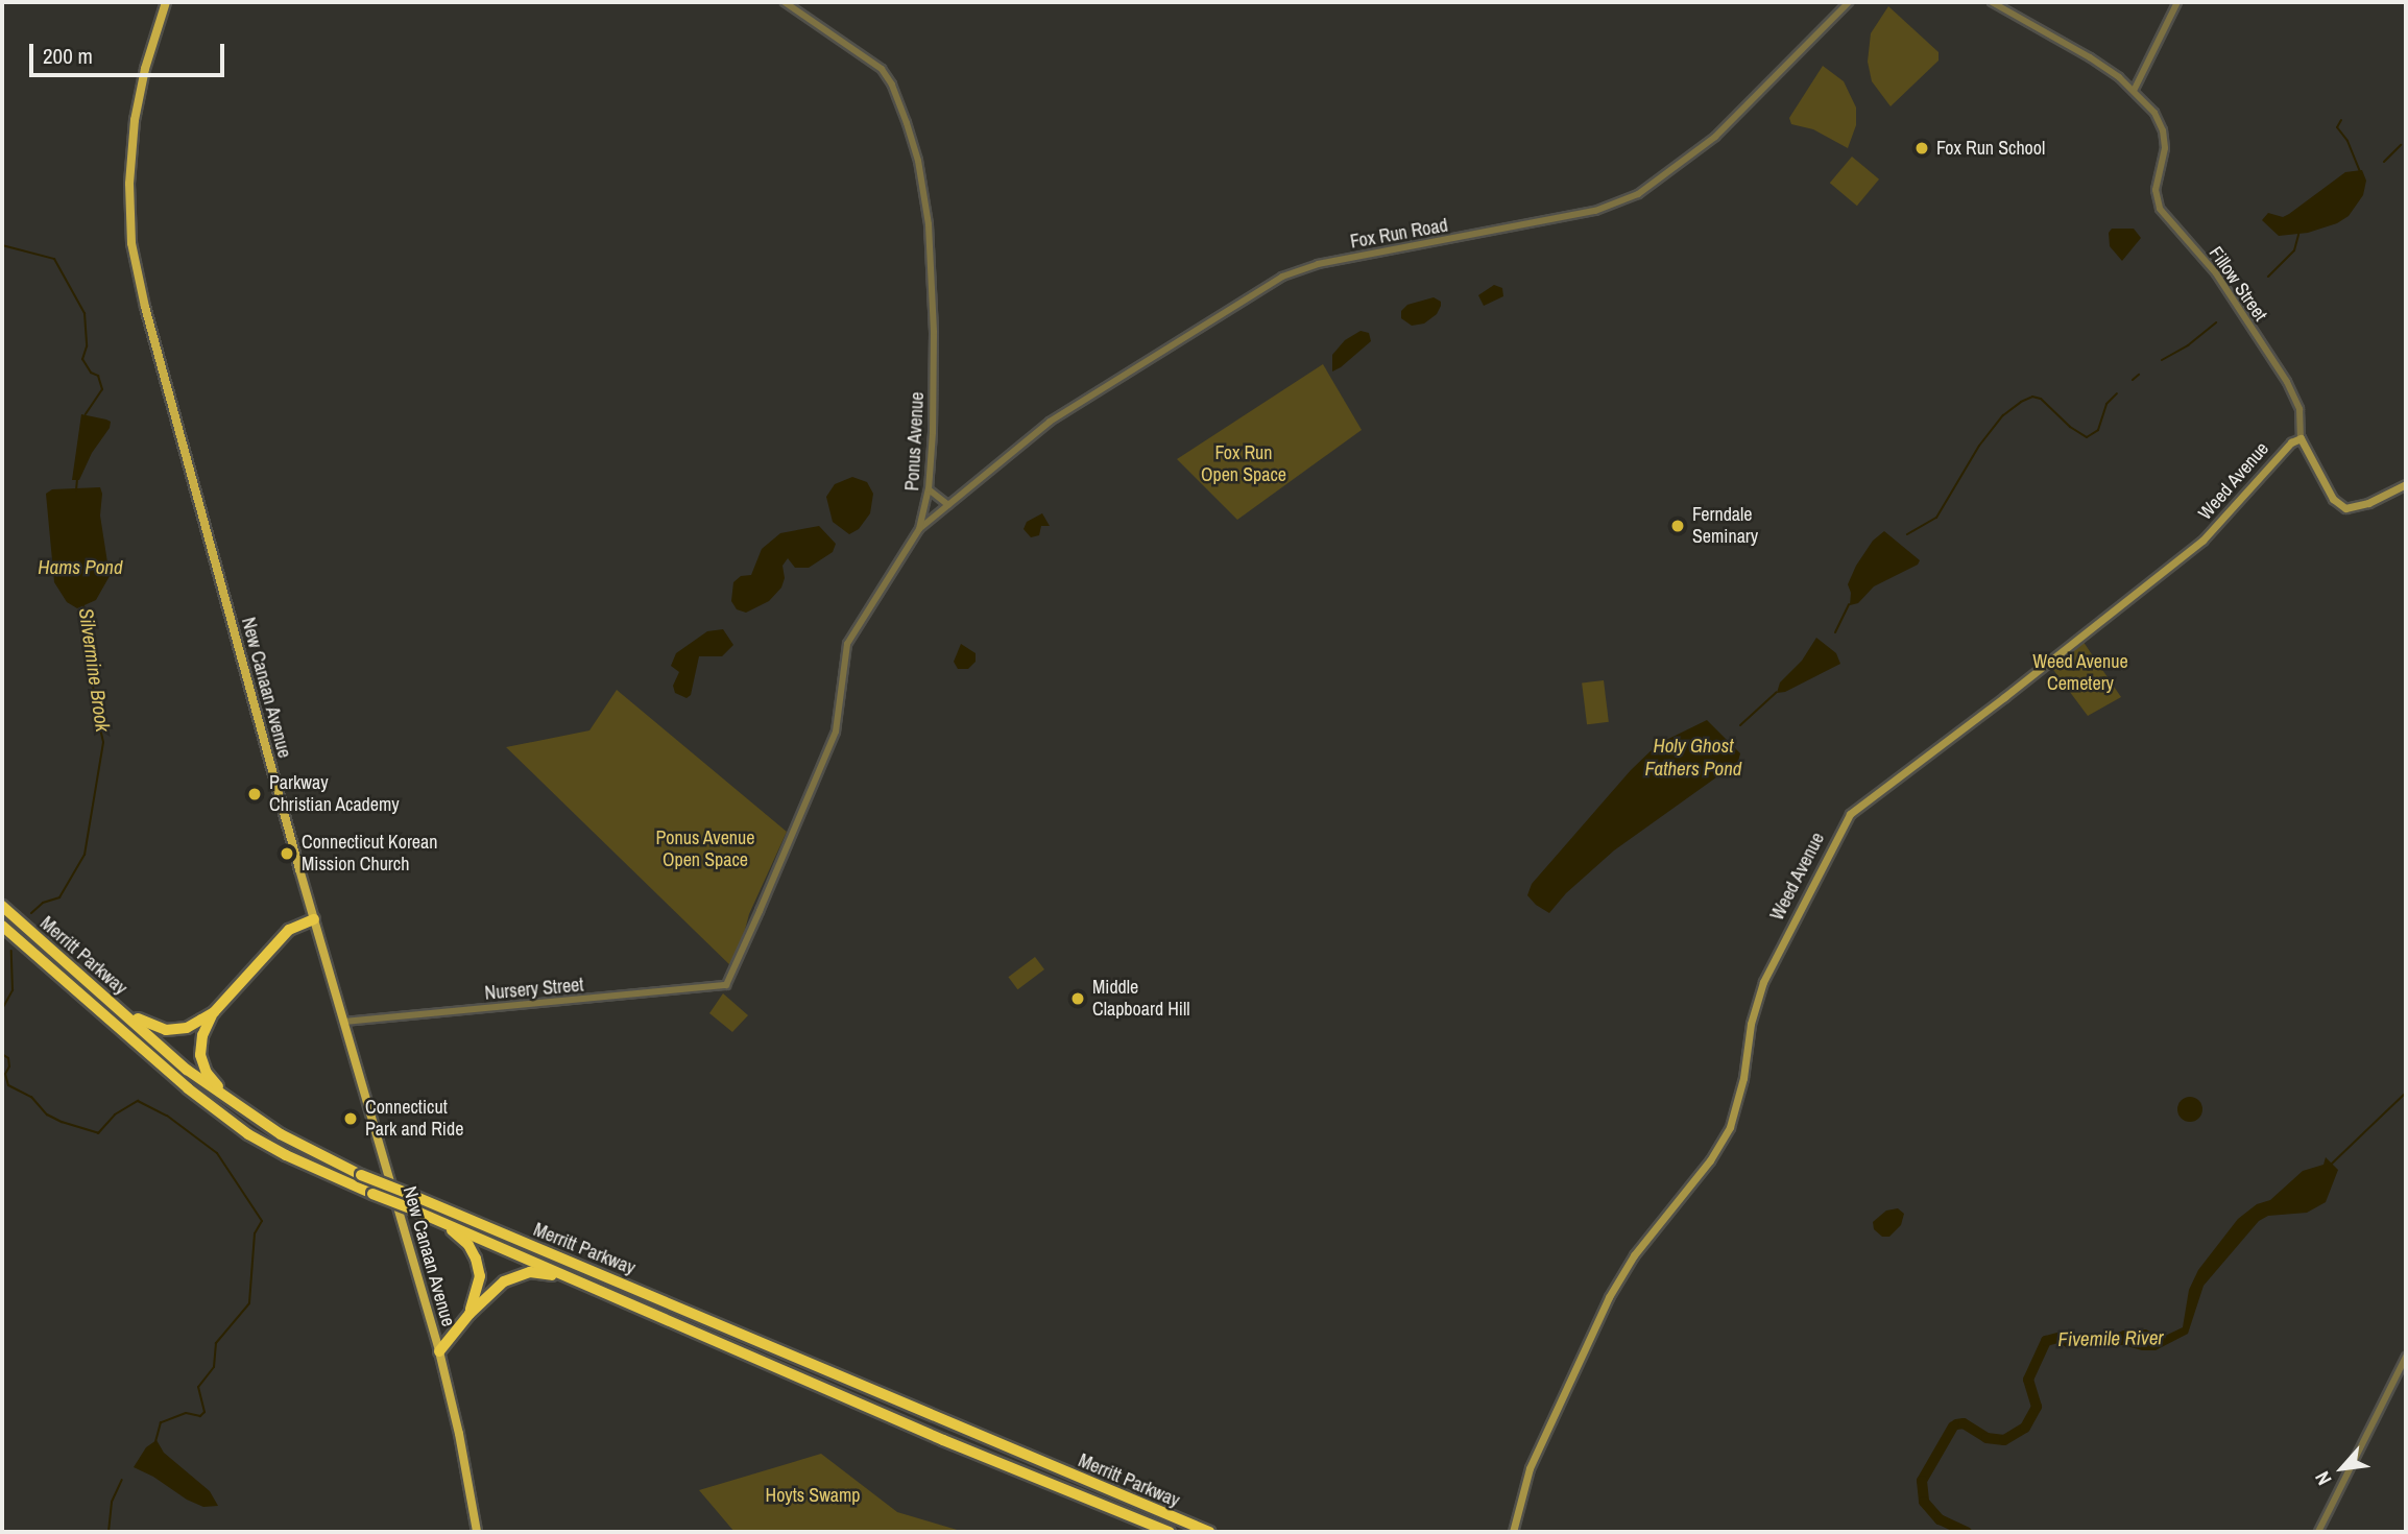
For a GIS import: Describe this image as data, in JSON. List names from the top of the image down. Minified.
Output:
{"streets":{"highway":["Merritt Parkway"],"main road":["Fillow Street","Weed Avenue","New Canaan Avenue"],"street":["Fox Run Road","Ponus Avenue","Nursery Street"]},"crossings":[["Fox Run Road","Ponus Avenue"],["Fillow Street","Weed Avenue"],["Ponus Avenue","Nursery Street"],["New Canaan Avenue","Nursery Street"]],"water":["Hams Pond","Silvermine Brook","Holy Ghost Fathers Pond","Fivemile River"],"parks":["Fox Run Open Space","Weed Avenue Cemetery","Ponus Avenue Open Space","Hoyts Swamp"],"places":["Fox Run School","Ferndale Seminary","Parkway Christian Academy","Connecticut Korean Mission Church","Middle Clapboard Hill","Connecticut Park and Ride"],"scale_bar":"200 m","north":"bottom left"}
